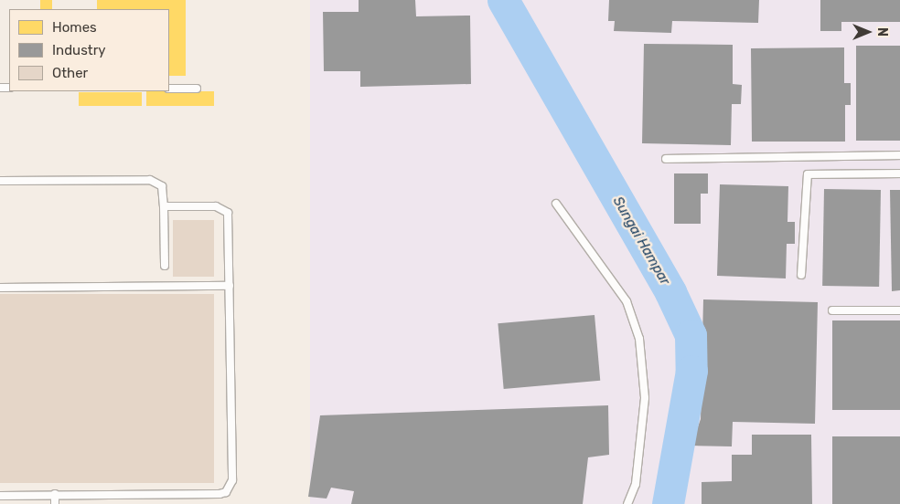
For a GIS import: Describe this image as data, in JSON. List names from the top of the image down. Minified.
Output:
{"water":["Sungai Hampar"],"legend":["Homes","Industry","Other"],"north":"right"}
